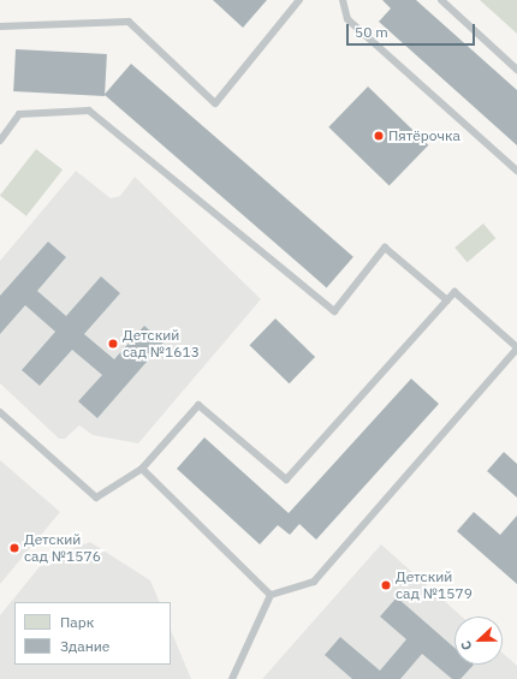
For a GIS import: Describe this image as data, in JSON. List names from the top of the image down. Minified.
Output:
{"places":["Пятёрочка","Детский сад №1613","Детский сад №1576","Детский сад №1579"],"legend":["Парк","Здание"],"scale_bar":"50 m","north":"left"}
